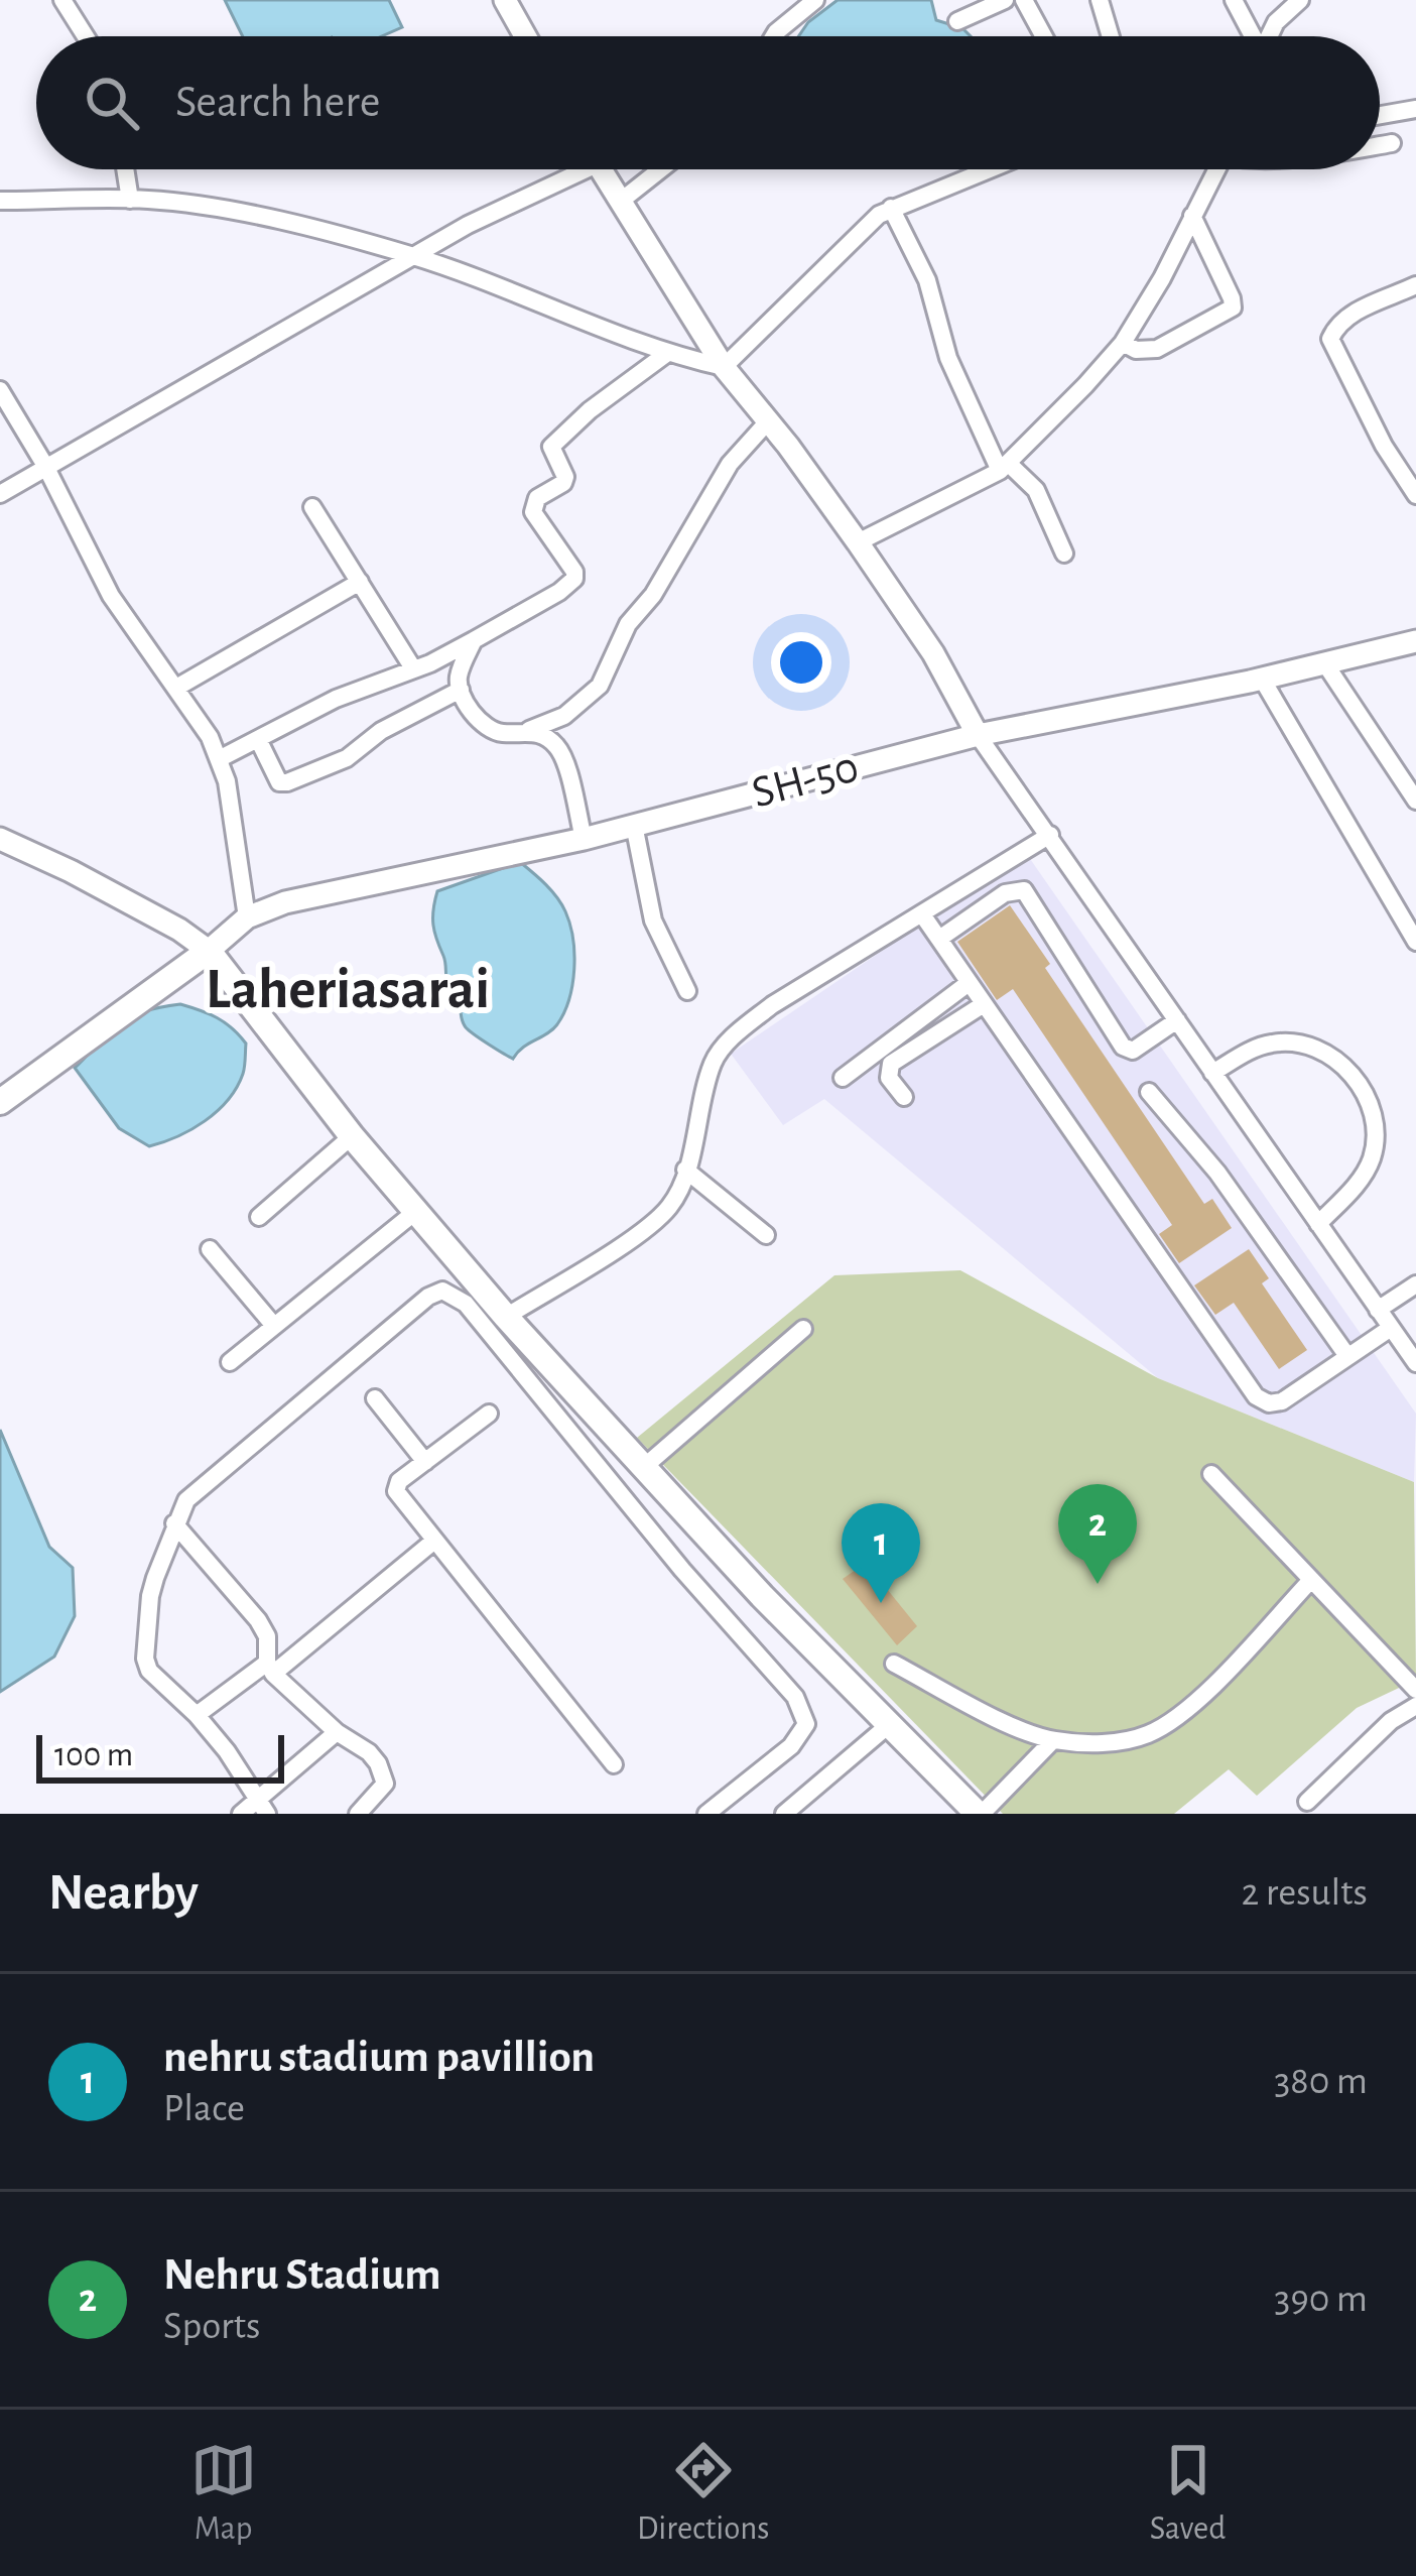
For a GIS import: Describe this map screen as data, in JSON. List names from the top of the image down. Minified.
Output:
{"streets":{"highway":["SH-50"]},"districts":["Laheriasarai"],"scale_bar":"100 m","page":{"search":"Search here","pins":["2","1"],"scale":"100 m","heading":["Nearby","2 results"],"list":[{"mark":"1","name":"nehru stadium pavillion","note":"Place","value":"380 m"},{"mark":"2","name":"Nehru Stadium","note":"Sports","value":"390 m"}],"nav":["Map","Directions","Saved"]}}
